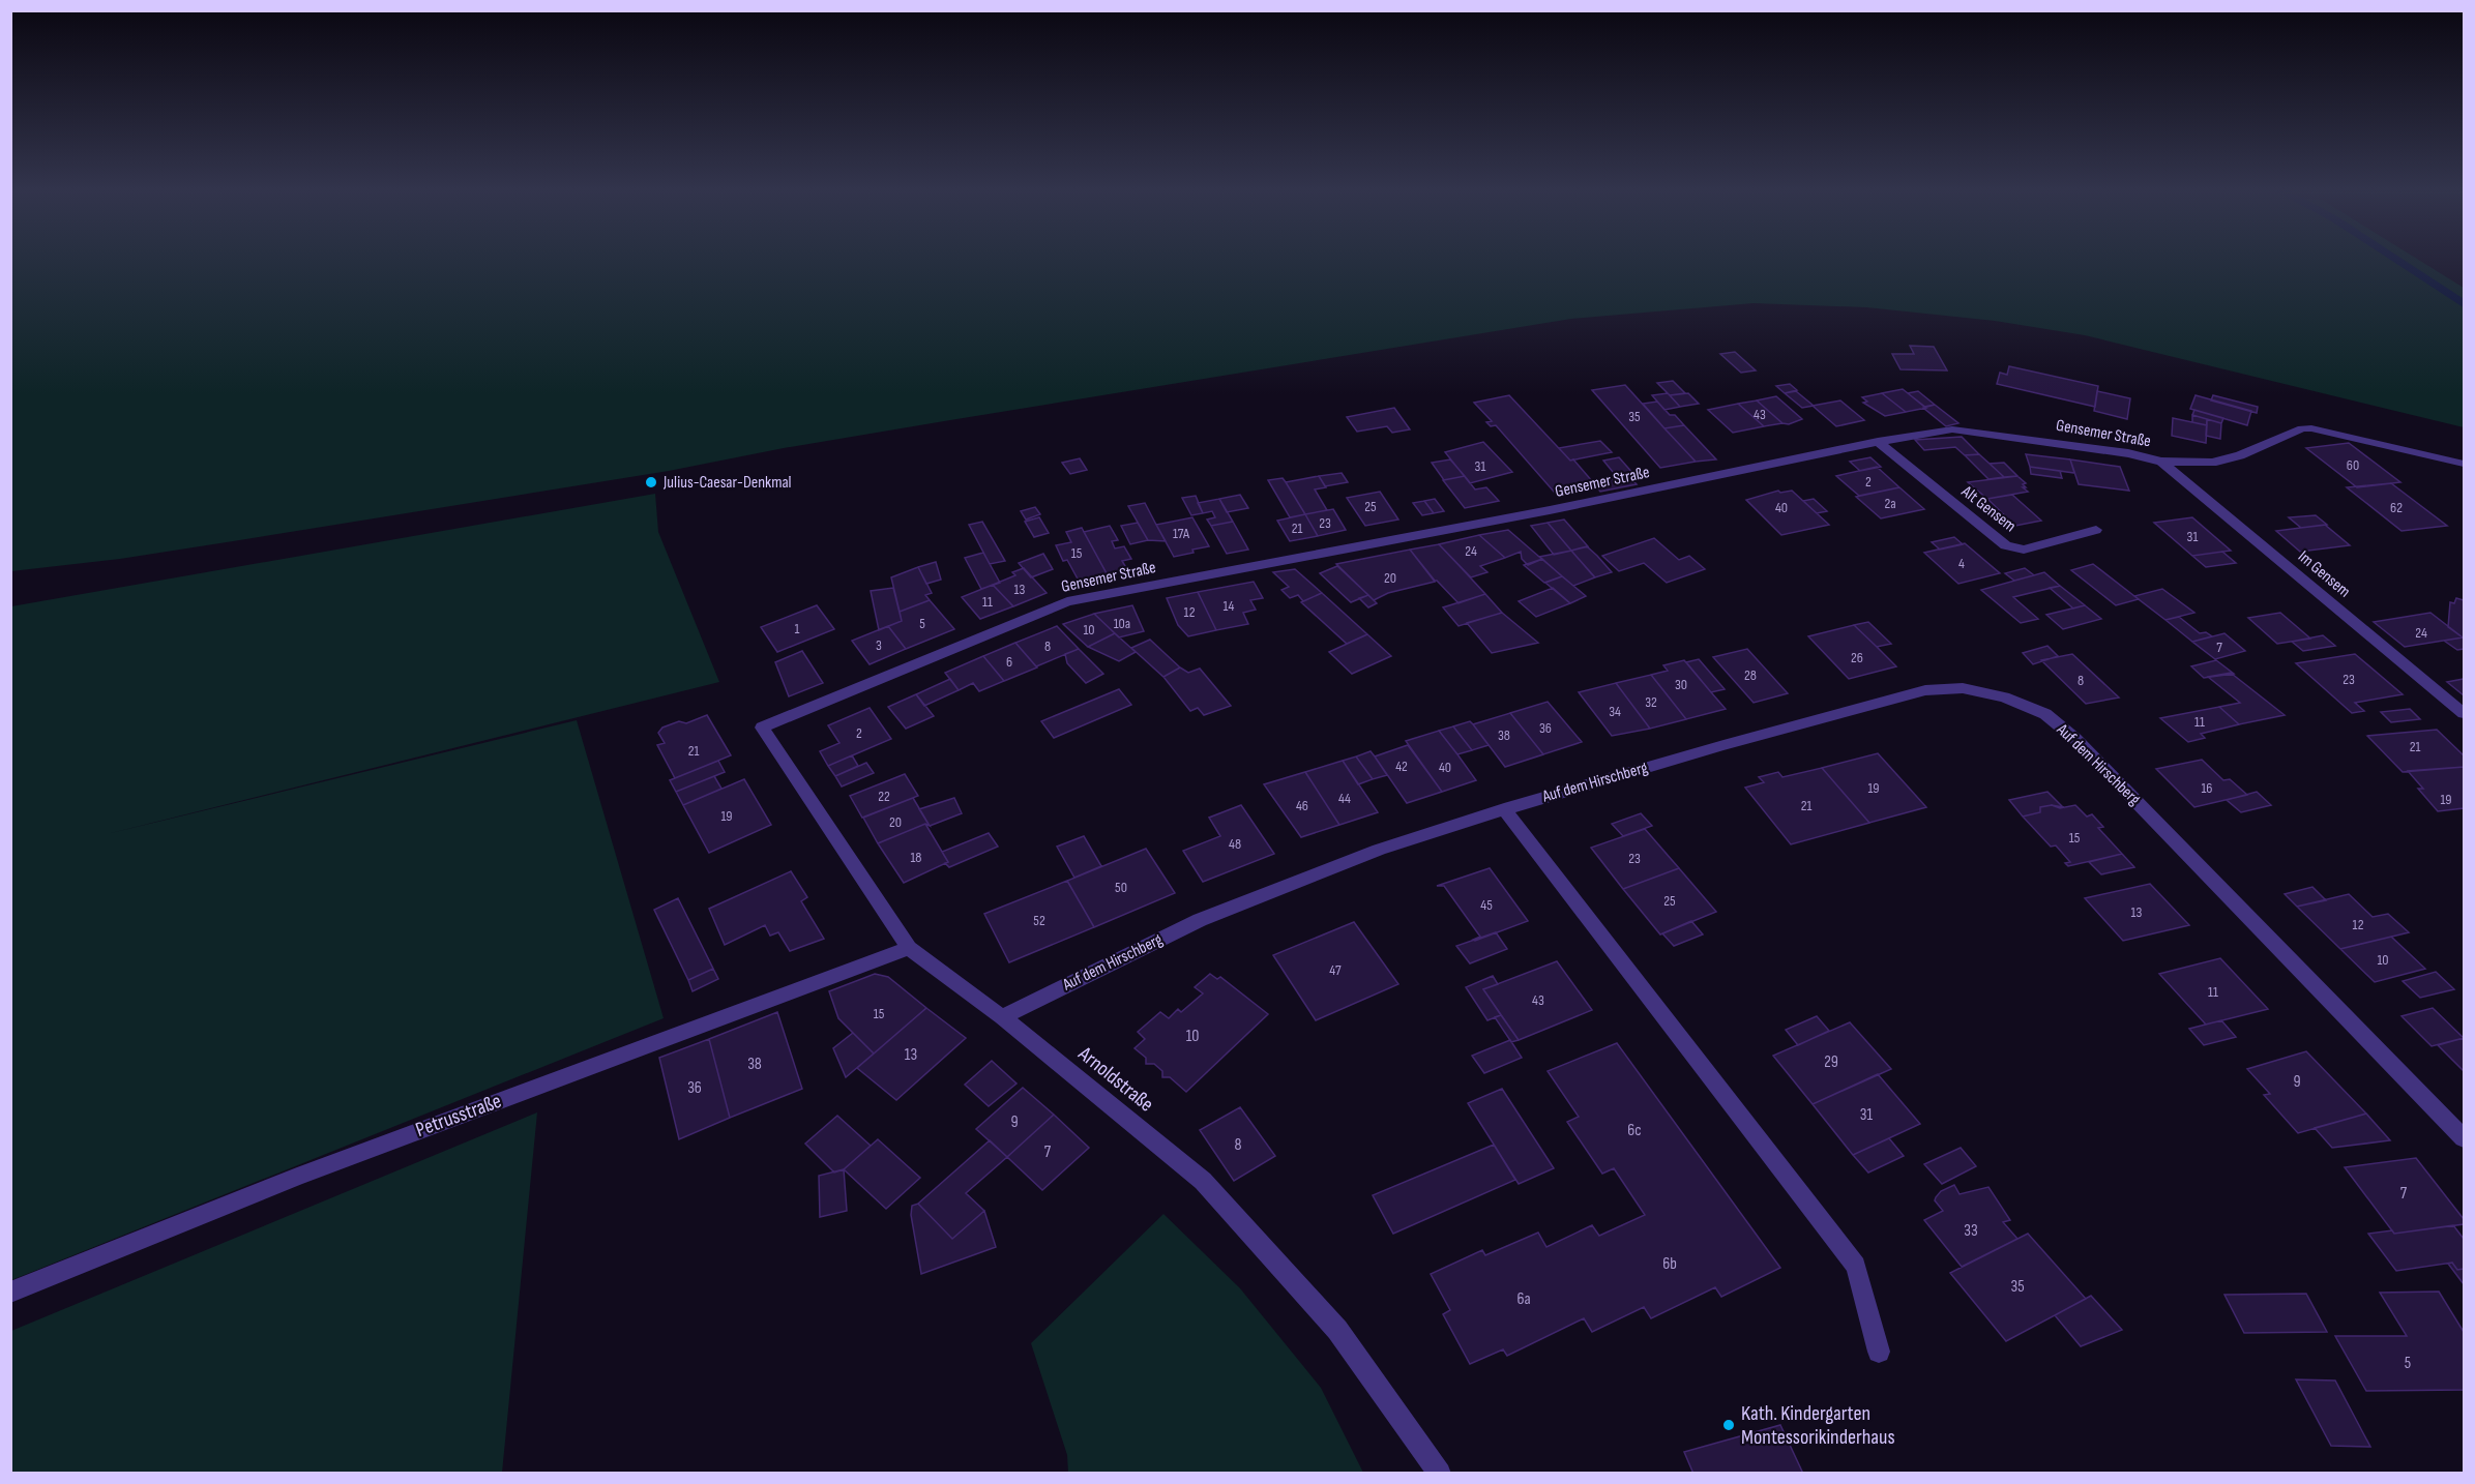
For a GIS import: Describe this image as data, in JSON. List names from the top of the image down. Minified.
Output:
{"streets":{"street":["Gensemer Straße","Alt Gensem","Im Gensem","Auf dem Hirschberg","Arnoldstraße","Petrusstraße"]},"crossings":[["Gensemer Straße","Alt Gensem"],["Gensemer Straße","Im Gensem"],["Gensemer Straße","Arnoldstraße"],["Auf dem Hirschberg","Arnoldstraße"],["Arnoldstraße","Petrusstraße"]],"places":["Julius-Caesar-Denkmal","Kath. Kindergarten Montessorikinderhaus"],"house_numbers":["43","35","60","31","2","2a","25","40","62","23","21","17A","31","24","15","4","20","13","11","14","12","5","10a","1","10","24","3","8","7","26","6","28","23","8","30","32","34","11","36","2","38","21","21","42","40","19","16","22","44","19","46","21","19","20","15","48","18","23","50","25","45","13","52","12","10","47","11","43","15","10","13","29","38","9","36","31","9","6c","8","7","7","33","6b","35","6a","5"]}
